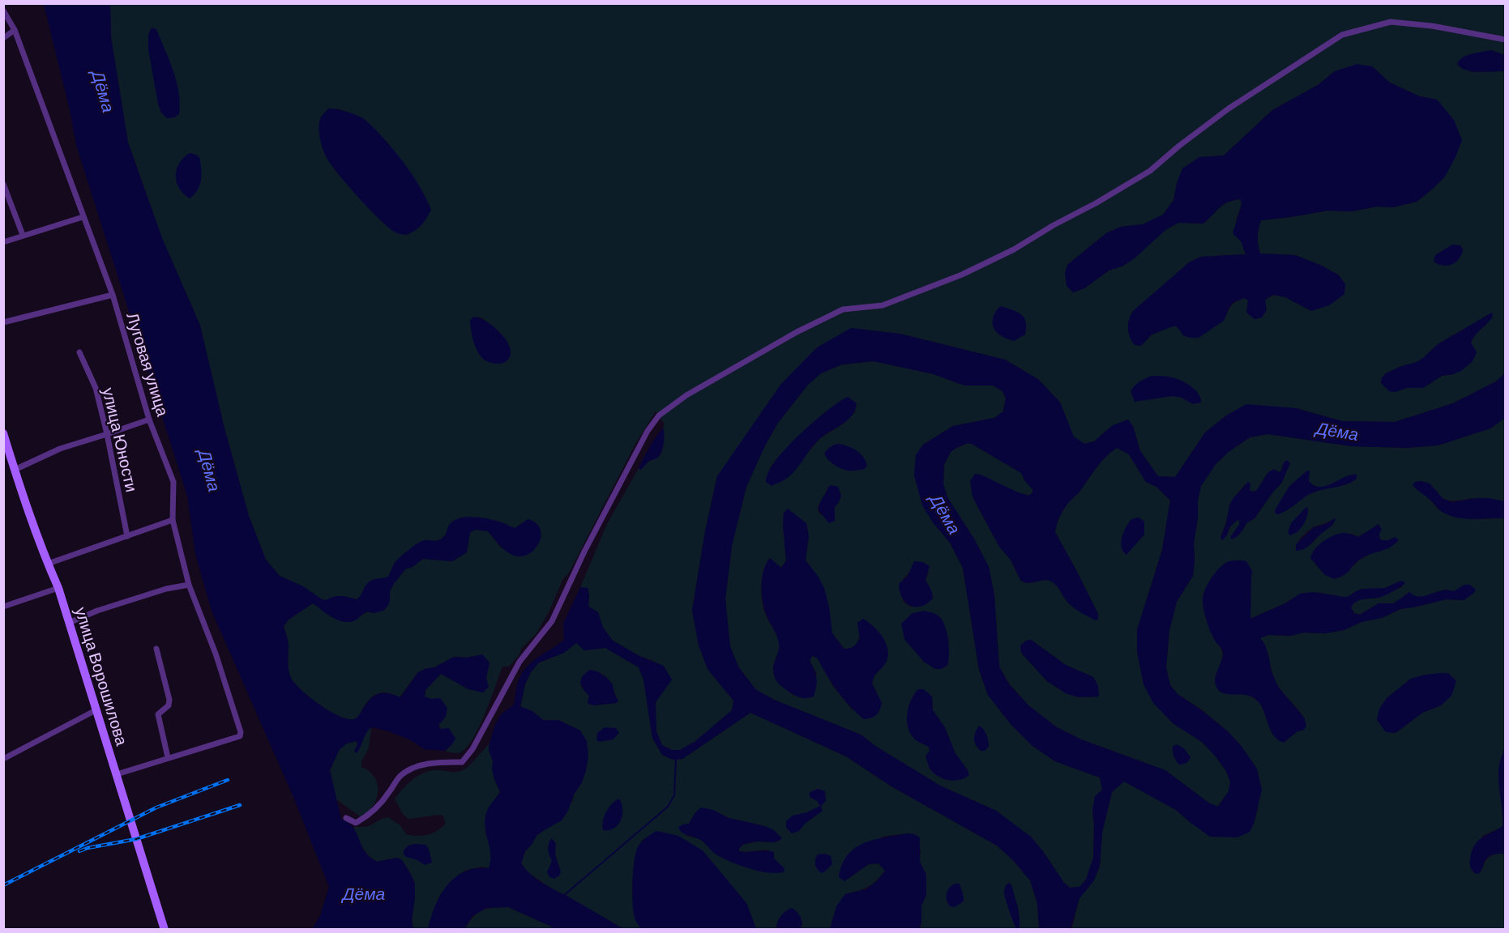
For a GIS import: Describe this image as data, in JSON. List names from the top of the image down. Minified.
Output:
{"streets":{"street":["Луговая улица","улица Юности","улица Ворошилова"]},"water":["Дёма"]}
